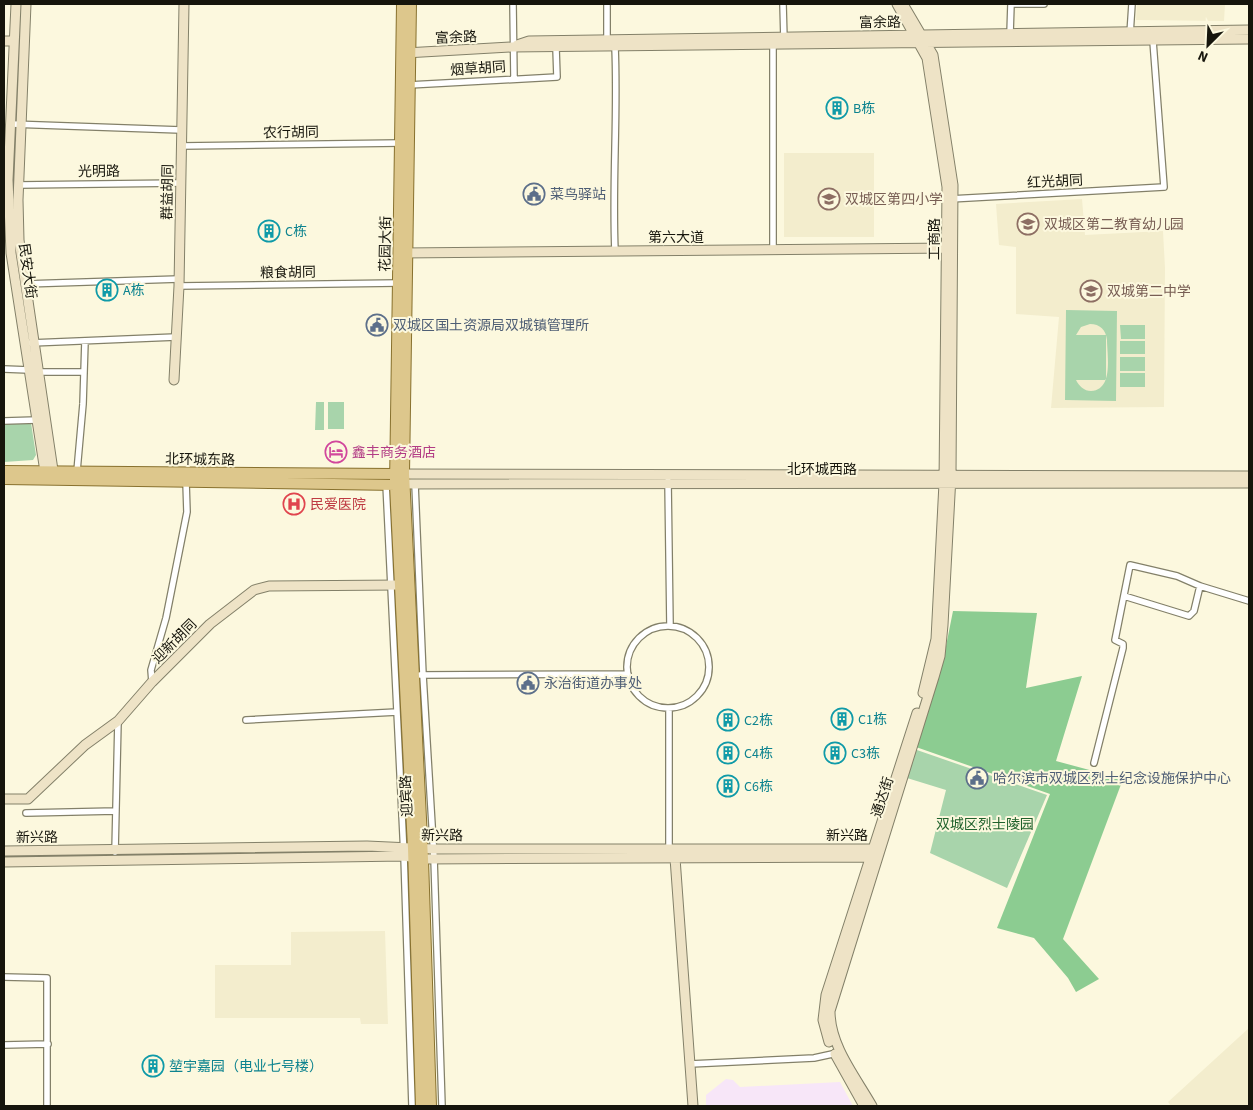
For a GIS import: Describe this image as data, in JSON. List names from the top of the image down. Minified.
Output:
{"streets":{"main road":["富余路","群益胡同","第六大道","工商路","花园大街","民安大街","北环城东路","北环城西路","迎新胡同","迎宾路","通达街","新兴路"],"street":["烟草胡同","农行胡同","光明路","红光胡同","粮食胡同"]},"crossings":[["富余路","烟草胡同"],["富余路","红光胡同"],["富余路","工商路"],["富余路","花园大街"],["烟草胡同","花园大街"],["农行胡同","群益胡同"],["农行胡同","花园大街"],["光明路","群益胡同"],["光明路","民安大街"],["红光胡同","工商路"],["群益胡同","粮食胡同"],["第六大道","工商路"],["第六大道","花园大街"],["工商路","北环城西路"],["工商路","通达街"],["花园大街","粮食胡同"],["花园大街","北环城东路"],["花园大街","北环城西路"],["花园大街","迎宾路"],["民安大街","粮食胡同"],["民安大街","北环城东路"],["北环城东路","北环城西路"],["北环城东路","迎宾路"],["北环城西路","迎宾路"],["北环城西路","通达街"],["迎新胡同","迎宾路"],["迎宾路","新兴路"],["通达街","新兴路"]],"parks":["双城区烈士陵园"],"places":{"building":["B栋","C栋","A栋","C1栋","C2栋","C4栋","C3栋","C6栋","堃宇嘉园（电业七号楼）"],"public building":["菜鸟驿站","双城区国土资源局双城镇管理所","永治街道办事处","哈尔滨市双城区烈士纪念设施保护中心"],"school or university":["双城区第四小学","双城区第二教育幼儿园","双城第二中学"],"hotel":["鑫丰商务酒店"],"hospital":["民爱医院"]},"north":"bottom left"}
